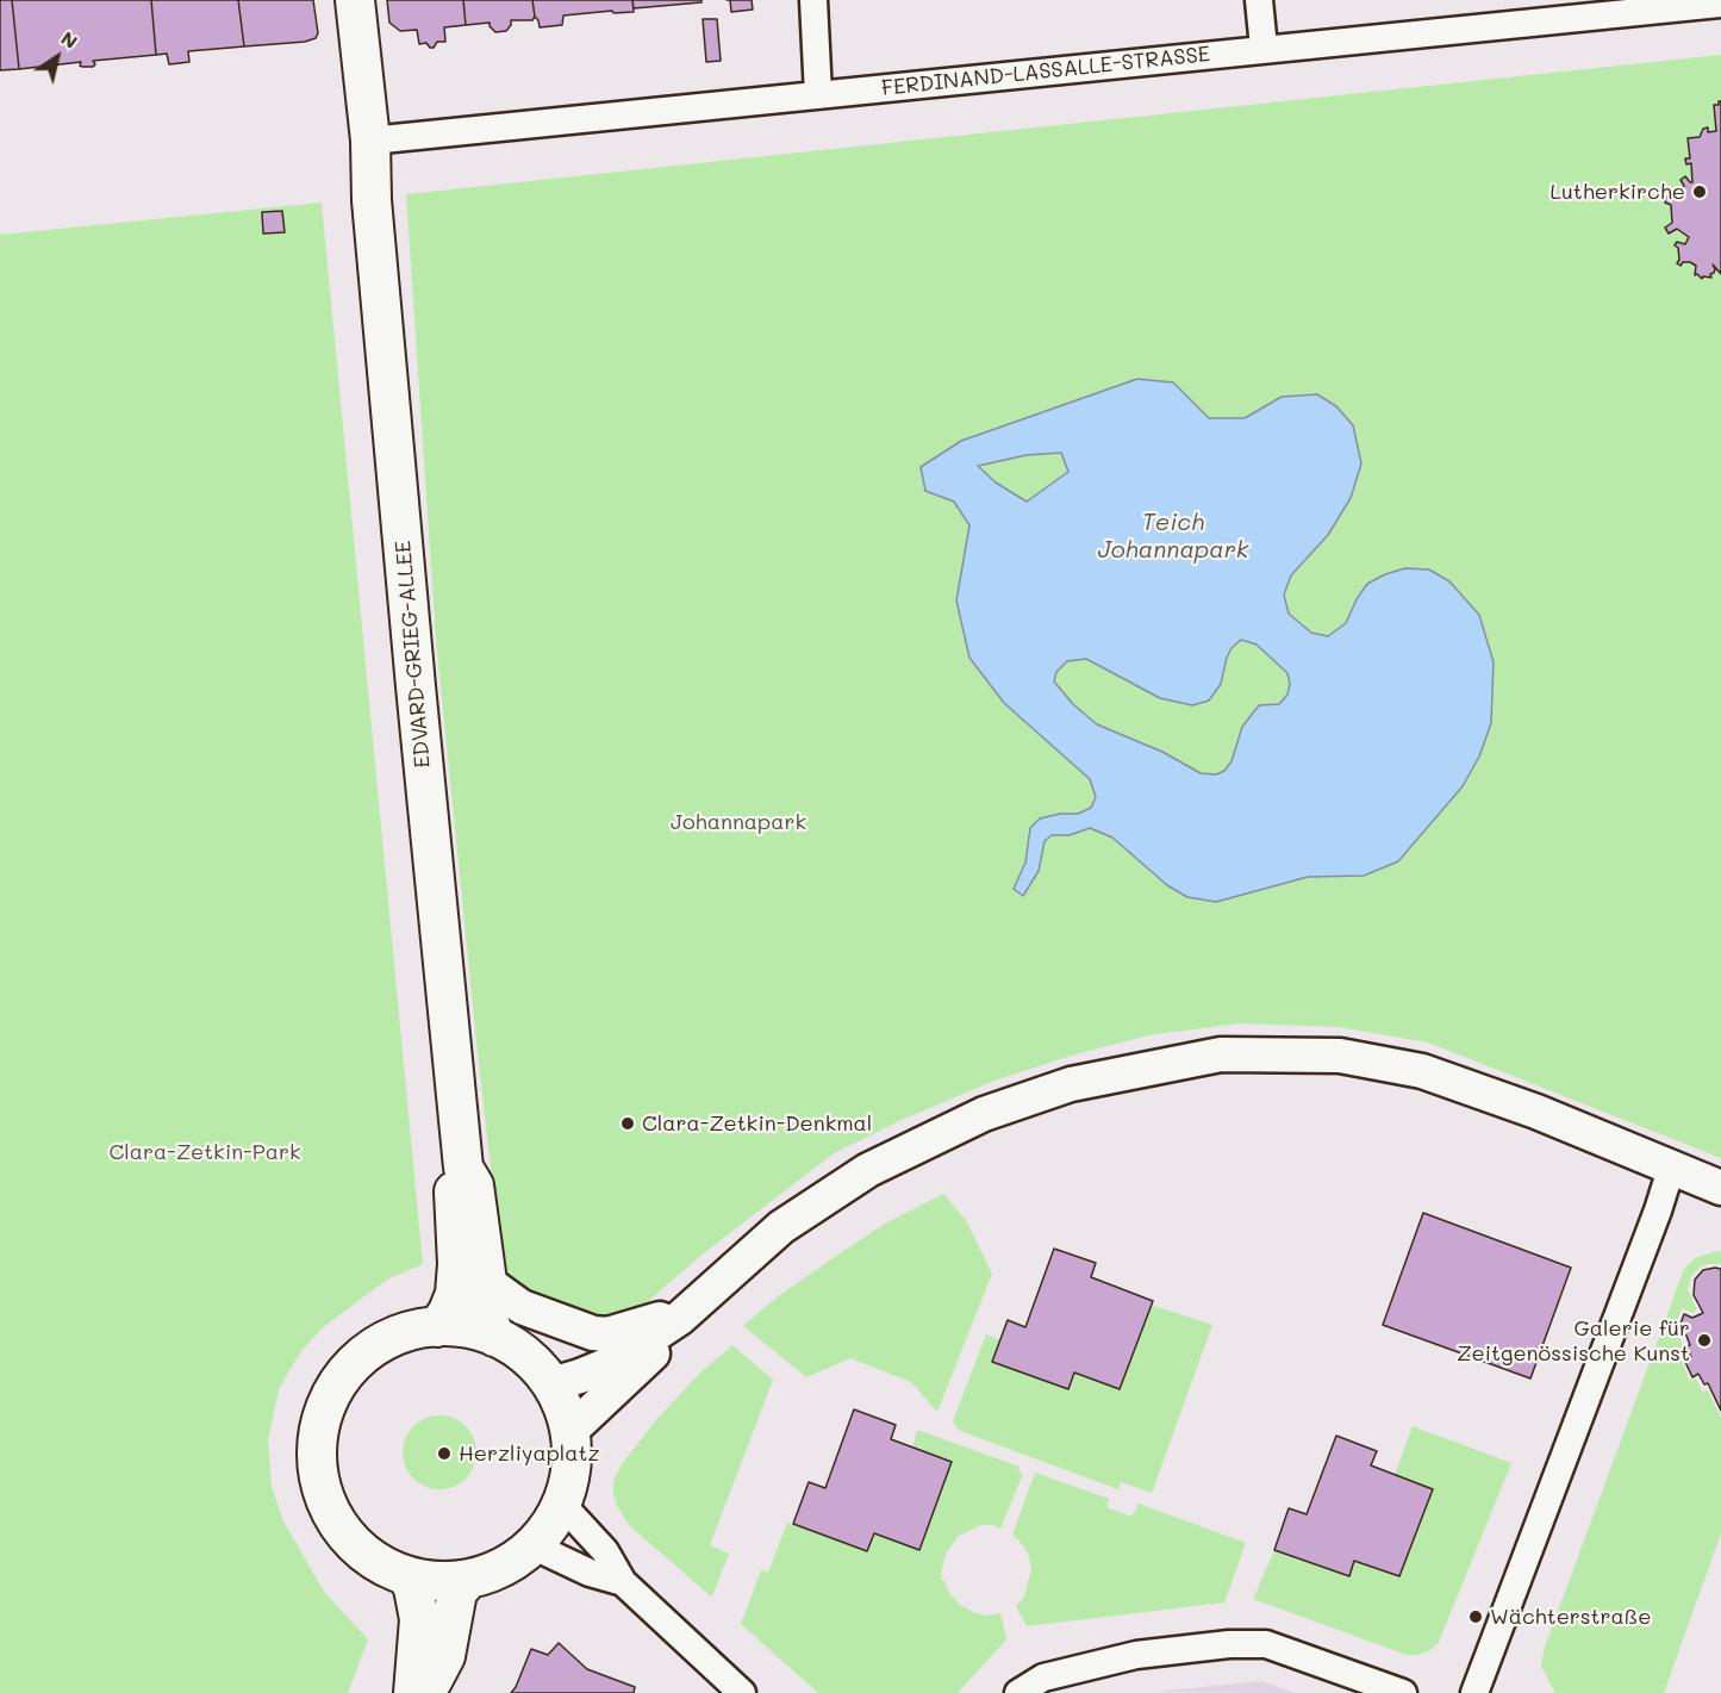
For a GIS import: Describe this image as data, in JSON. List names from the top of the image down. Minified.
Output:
{"streets":{"main road":["EDVARD-GRIEG-ALLEE"],"street":["FERDINAND-LASSALLE-STRASSE"]},"crossings":[["FERDINAND-LASSALLE-STRASSE","EDVARD-GRIEG-ALLEE"]],"water":["Teich Johannapark"],"parks":["Johannapark","Clara-Zetkin-Park"],"places":["Lutherkirche","Clara-Zetkin-Denkmal","Galerie für Zeitgenössische Kunst","Herzliyaplatz","Wächterstraße"],"north":"top right"}
